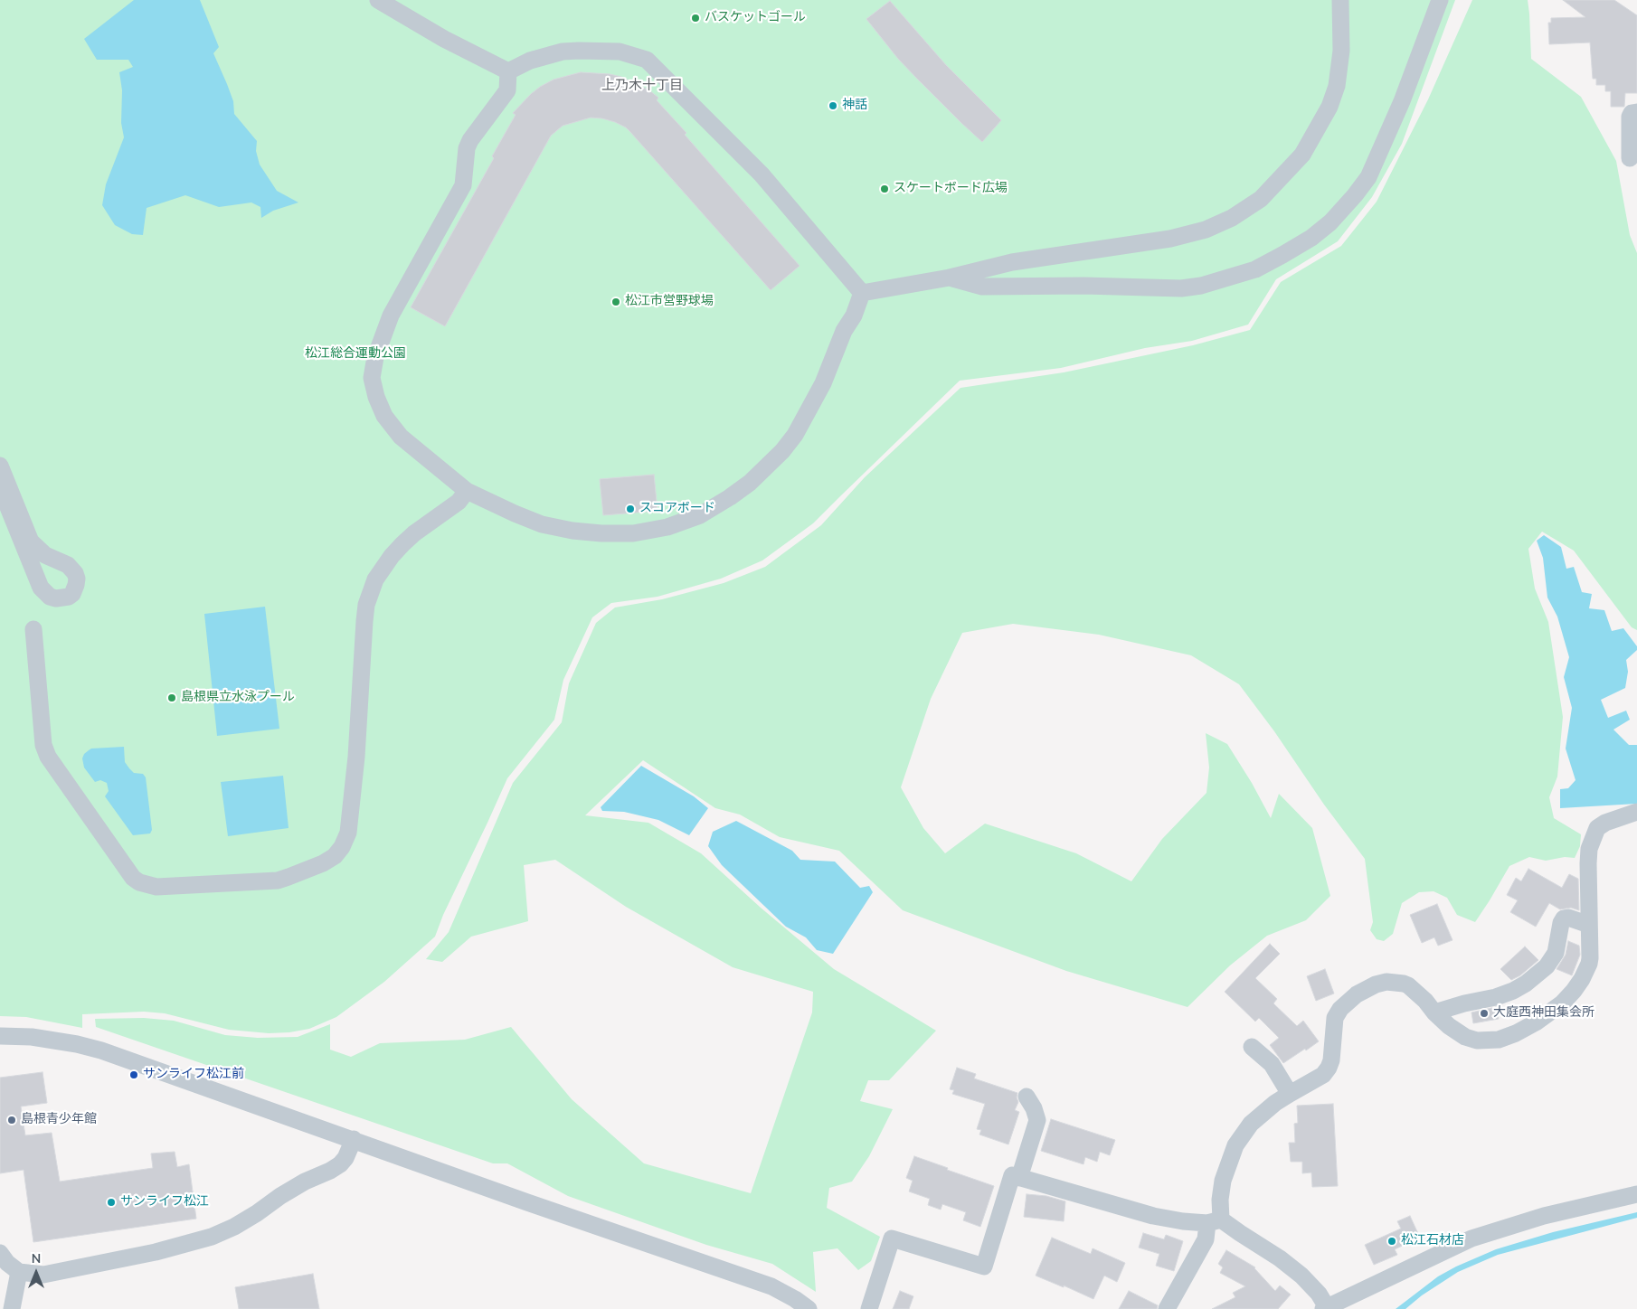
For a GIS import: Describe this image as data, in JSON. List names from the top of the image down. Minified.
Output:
{"districts":["上乃木十丁目"],"parks":["松江総合運動公園"],"places":["バスケットゴール","神話","スケートボード広場","松江市営野球場","スコアボード","島根県立水泳プール","大庭西神田集会所","サンライフ松江前","島根青少年館","サンライフ松江","松江石材店"],"north":"top"}
